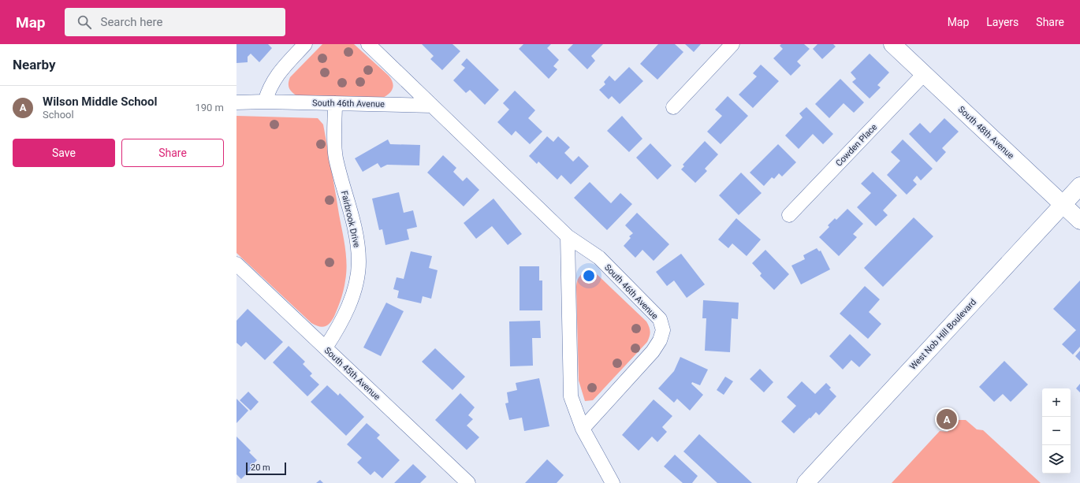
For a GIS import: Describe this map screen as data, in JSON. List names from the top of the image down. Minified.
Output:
{"streets":{"main road":["South 48th Avenue","West Nob Hill Boulevard"],"street":["South 46th Avenue","Cowden Place","Fairbrook Drive","South 45th Avenue"]},"crossings":[["South 46th Avenue","Fairbrook Drive"],["South 48th Avenue","Cowden Place"],["South 48th Avenue","West Nob Hill Boulevard"],["Fairbrook Drive","South 45th Avenue"]],"scale_bar":"20 m","page":{"header":"Map","search":"Search here","nav":["Map","Layers","Share"],"heading":"Nearby","list":[{"mark":"A","name":"Wilson Middle School","note":"School","value":"190 m"}],"buttons":["Save","Share"],"map_buttons":["+","−"],"pins":"A","scale":"20 m"}}
